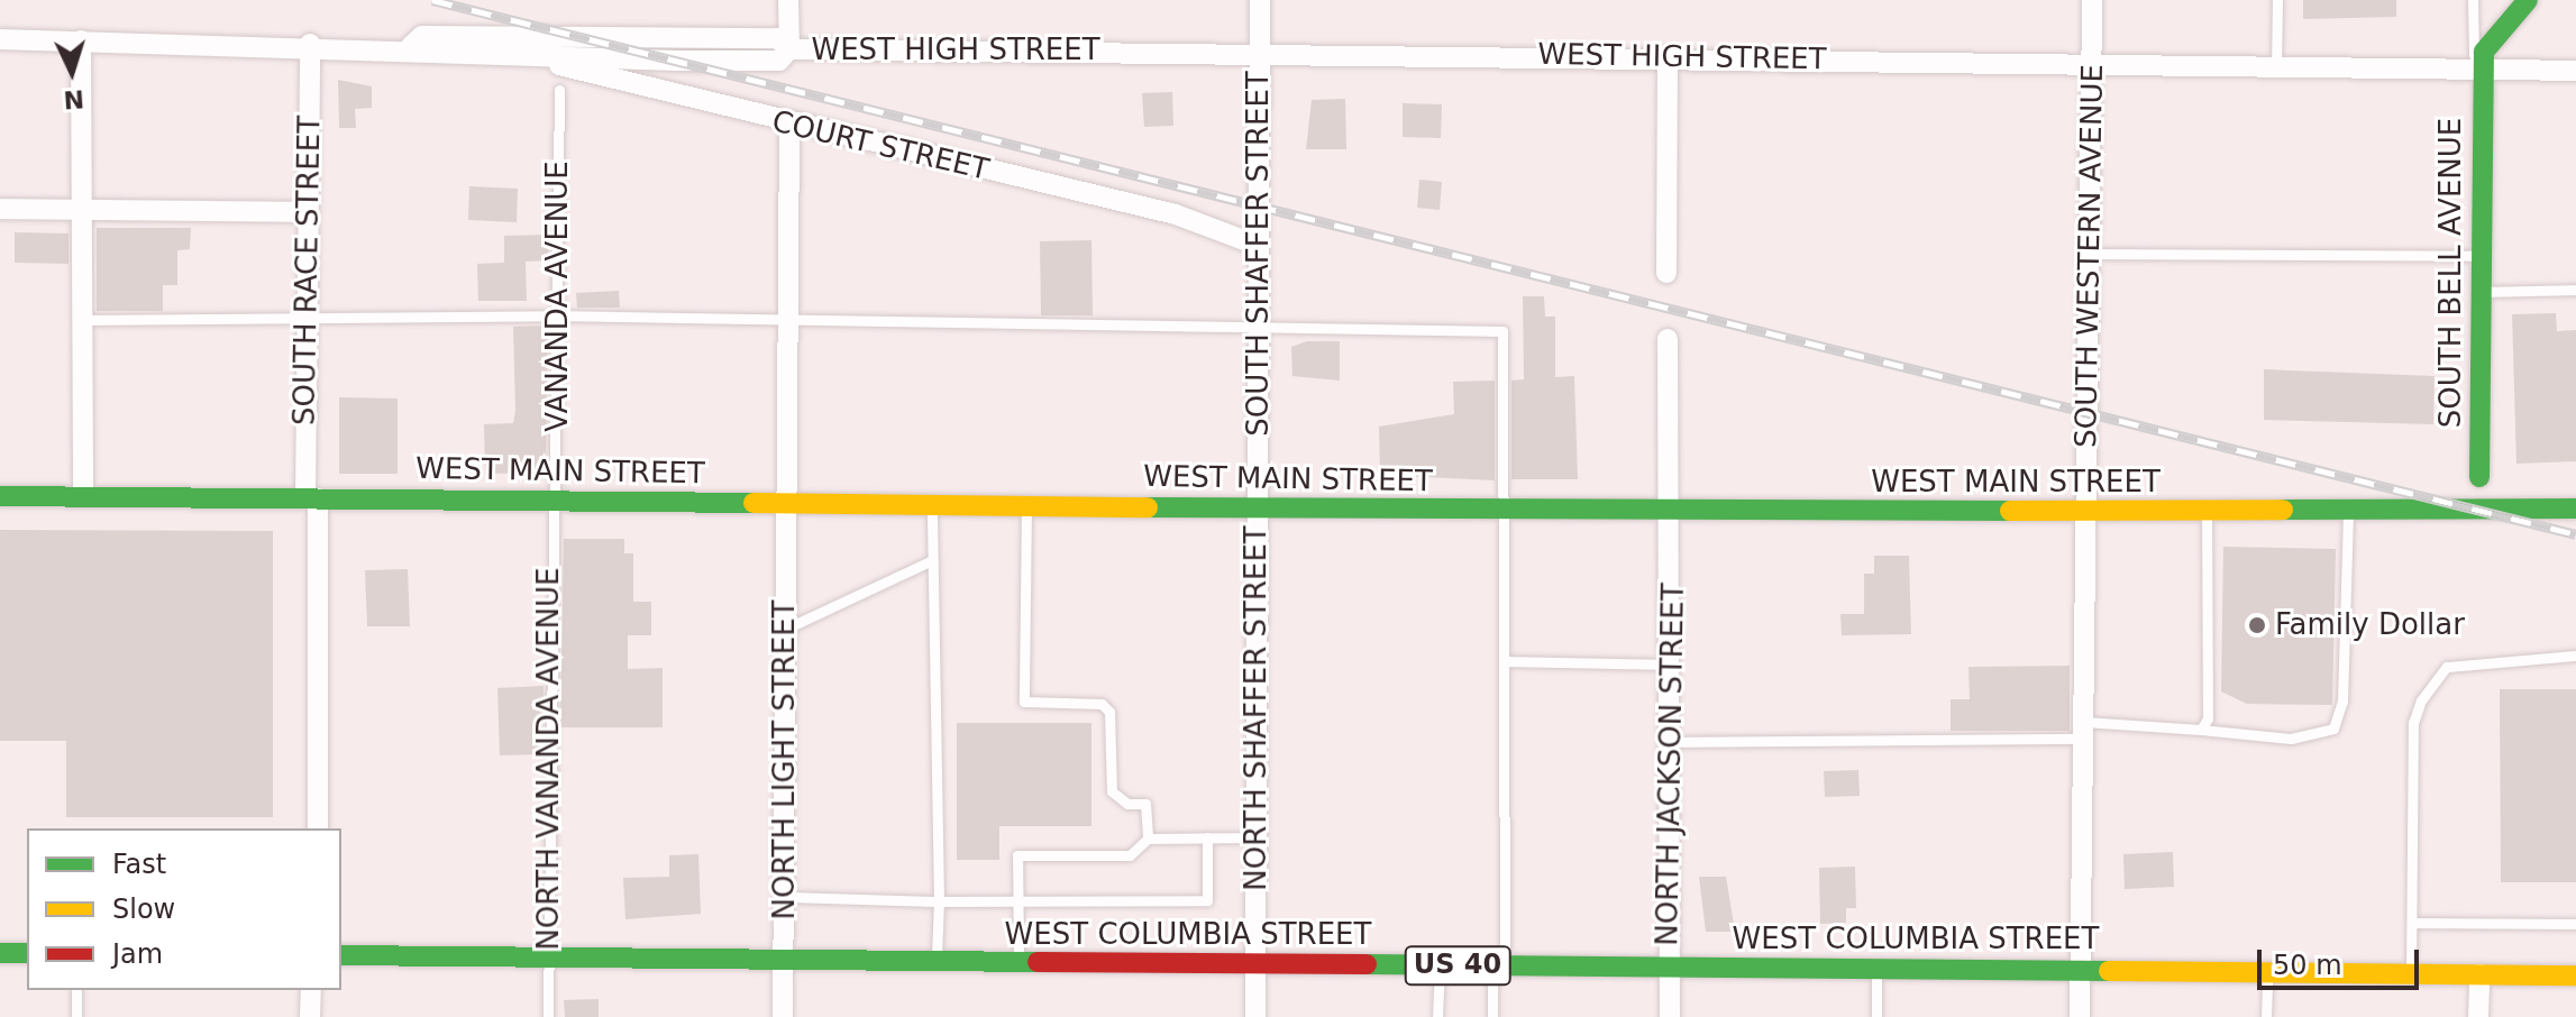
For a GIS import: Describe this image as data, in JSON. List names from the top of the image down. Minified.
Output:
{"streets":{"street":["WEST HIGH STREET","COURT STREET","SOUTH SHAFFER STREET","SOUTH WESTERN AVENUE","SOUTH RACE STREET","SOUTH BELL AVENUE","WEST MAIN STREET","NORTH SHAFFER STREET","NORTH LIGHT STREET","NORTH JACKSON STREET","WEST COLUMBIA STREET","US 40"],"lane":["VANANDA AVENUE","NORTH VANANDA AVENUE"]},"crossings":[["WEST HIGH STREET","COURT STREET"],["WEST HIGH STREET","SOUTH SHAFFER STREET"],["WEST HIGH STREET","SOUTH WESTERN AVENUE"],["WEST HIGH STREET","SOUTH RACE STREET"],["WEST HIGH STREET","SOUTH BELL AVENUE"],["COURT STREET","SOUTH SHAFFER STREET"],["COURT STREET","NORTH LIGHT STREET"],["SOUTH SHAFFER STREET","WEST MAIN STREET"],["SOUTH SHAFFER STREET","NORTH SHAFFER STREET"],["SOUTH WESTERN AVENUE","WEST MAIN STREET"],["SOUTH WESTERN AVENUE","WEST COLUMBIA STREET"],["SOUTH RACE STREET","WEST MAIN STREET"],["VANANDA AVENUE","WEST MAIN STREET"],["VANANDA AVENUE","NORTH VANANDA AVENUE"],["WEST MAIN STREET","NORTH SHAFFER STREET"],["WEST MAIN STREET","NORTH VANANDA AVENUE"],["WEST MAIN STREET","NORTH LIGHT STREET"],["WEST MAIN STREET","NORTH JACKSON STREET"],["NORTH SHAFFER STREET","WEST COLUMBIA STREET"],["NORTH VANANDA AVENUE","WEST COLUMBIA STREET"],["NORTH LIGHT STREET","WEST COLUMBIA STREET"],["NORTH JACKSON STREET","WEST COLUMBIA STREET"]],"places":["Family Dollar"],"legend":["Fast","Slow","Jam"],"scale_bar":"50 m","north":"bottom"}
